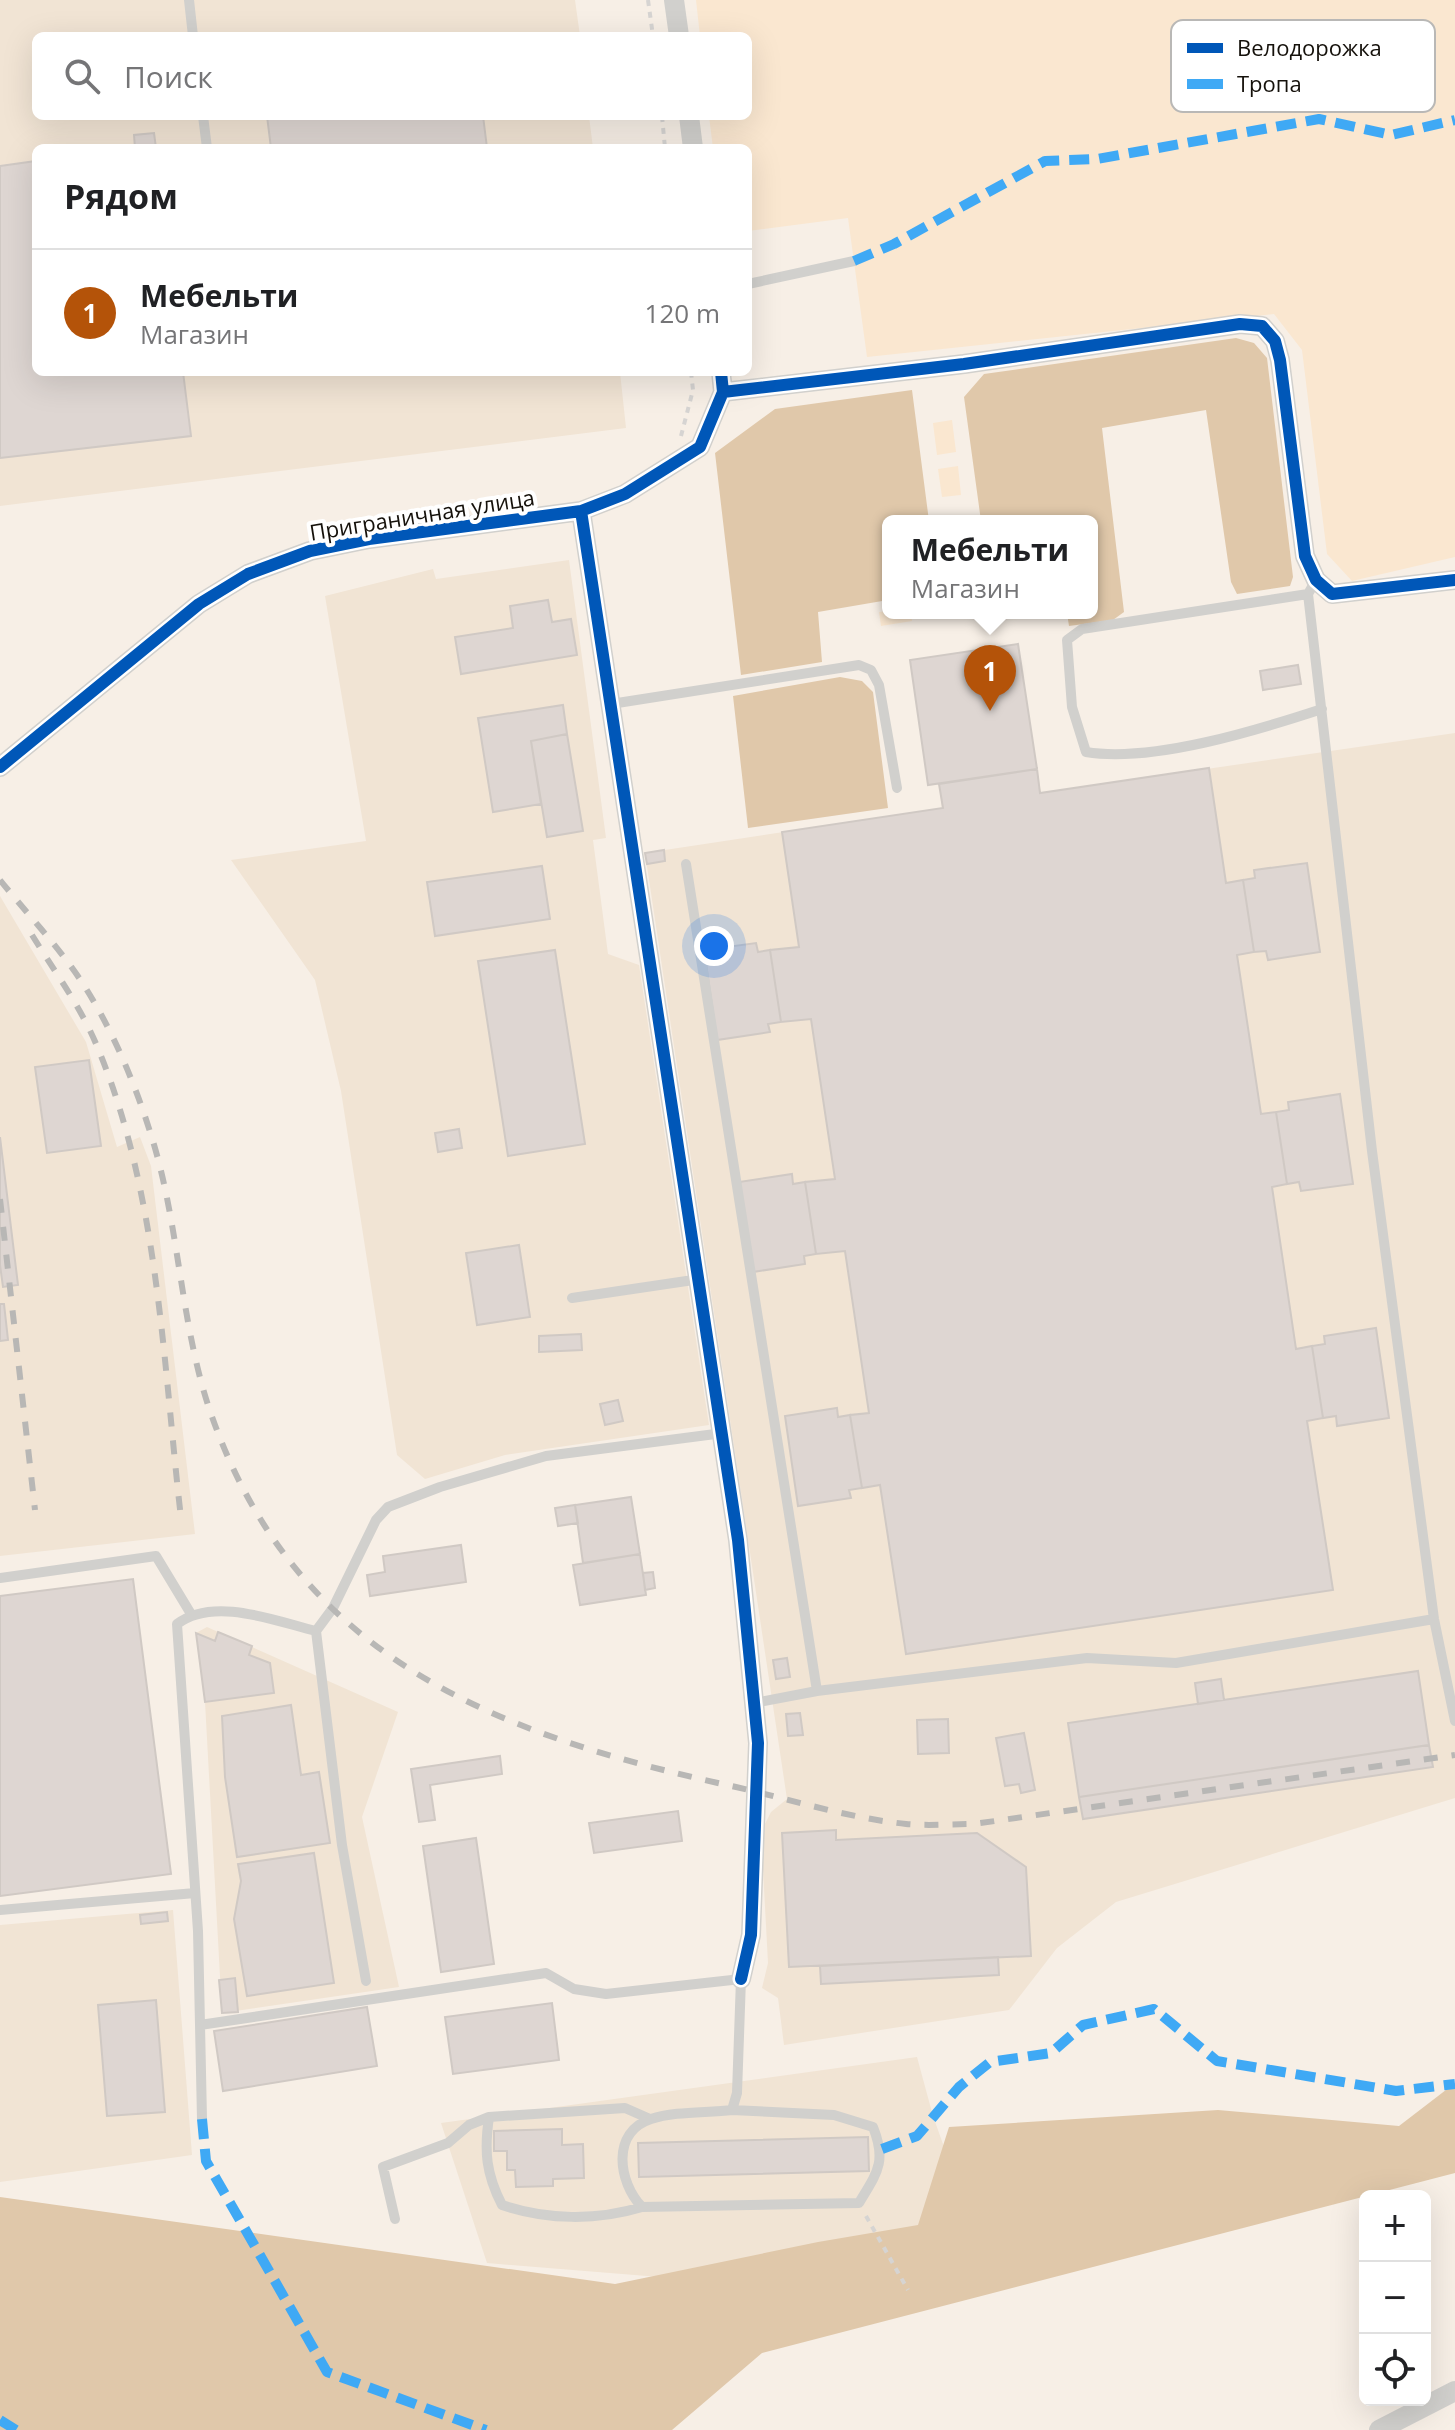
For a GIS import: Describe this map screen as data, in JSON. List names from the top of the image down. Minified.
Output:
{"streets":{"street":["Приграничная улица"]},"legend":["Велодорожка","Тропа"],"page":{"search":"Поиск","heading":"Рядом","list":[{"mark":"1","name":"Мебельти","note":"Магазин","value":"120 m"}],"popup":["Мебельти","Магазин"],"pins":"1","map_buttons":["+","−"]}}
